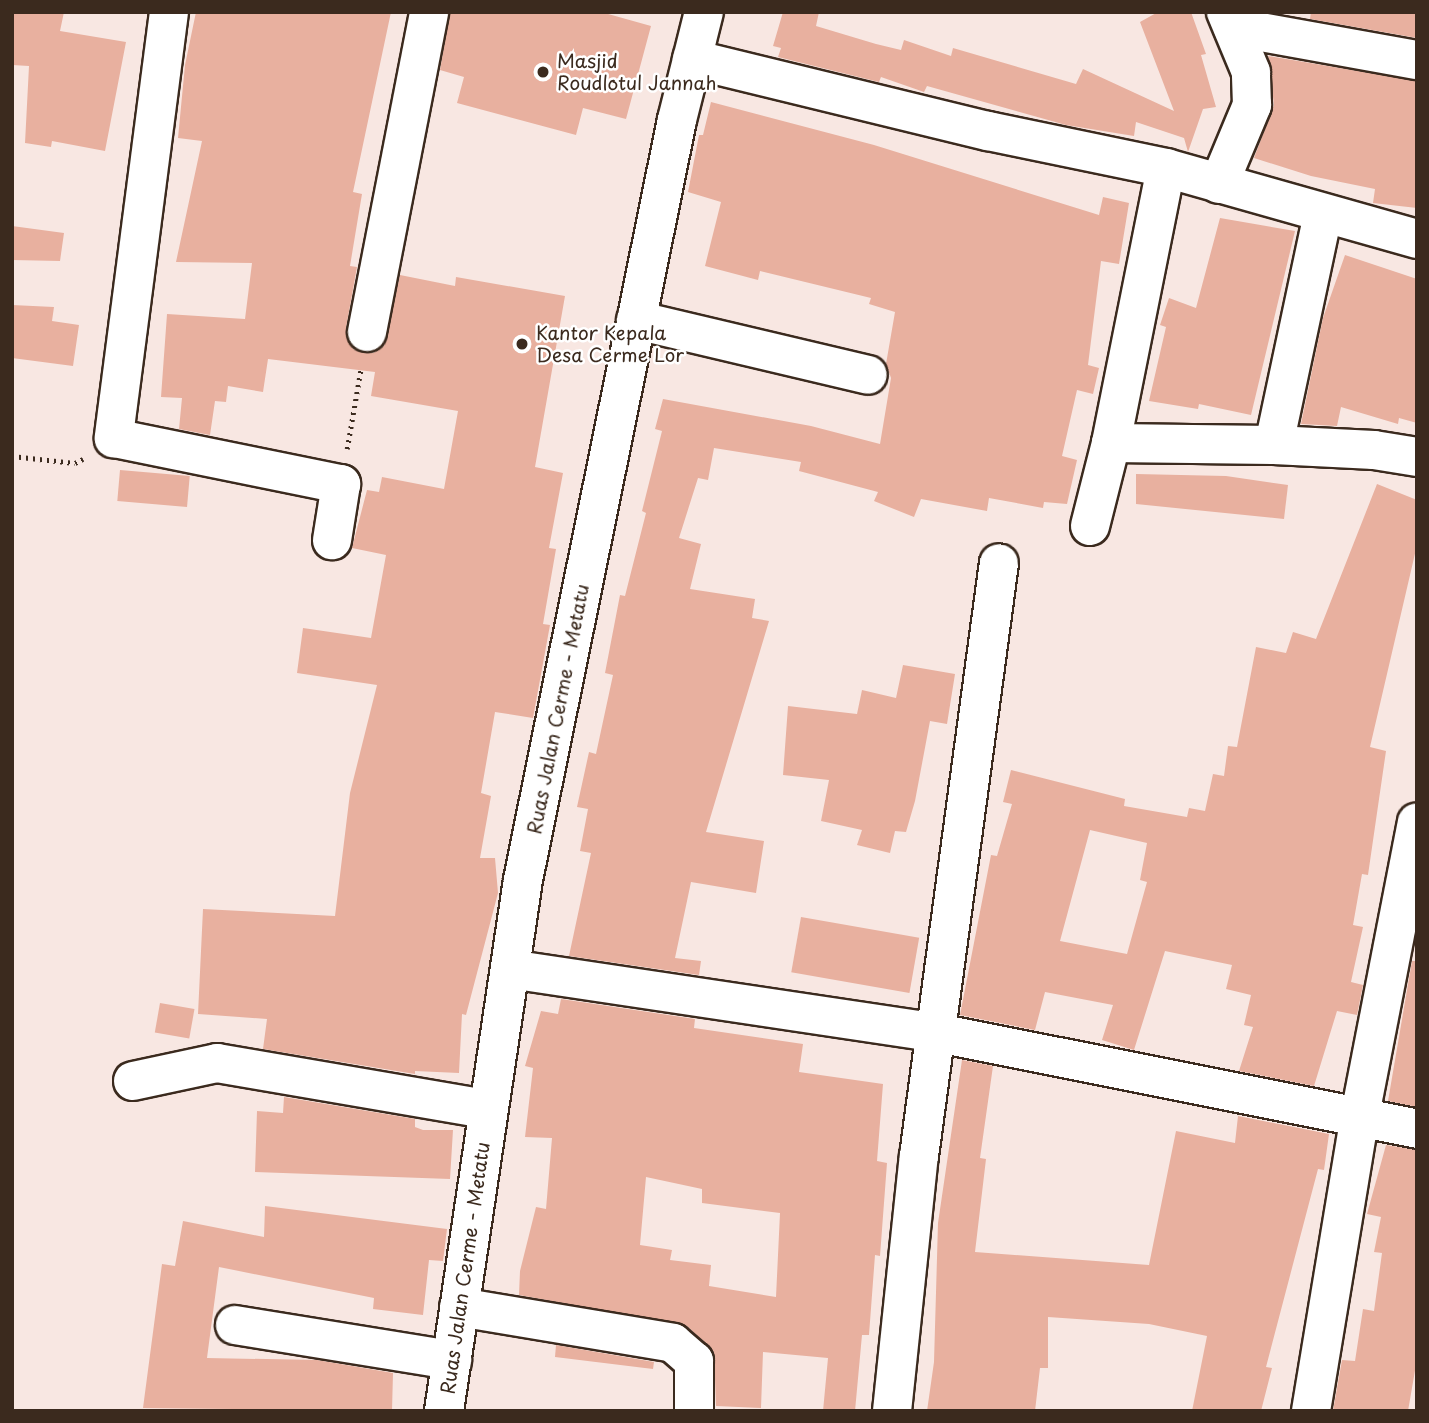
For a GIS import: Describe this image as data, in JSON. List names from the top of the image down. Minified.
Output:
{"streets":{"street":["Ruas Jalan Cerme - Metatu"]},"places":["Masjid Roudlotul Jannah","Kantor Kepala Desa Cerme Lor"]}
